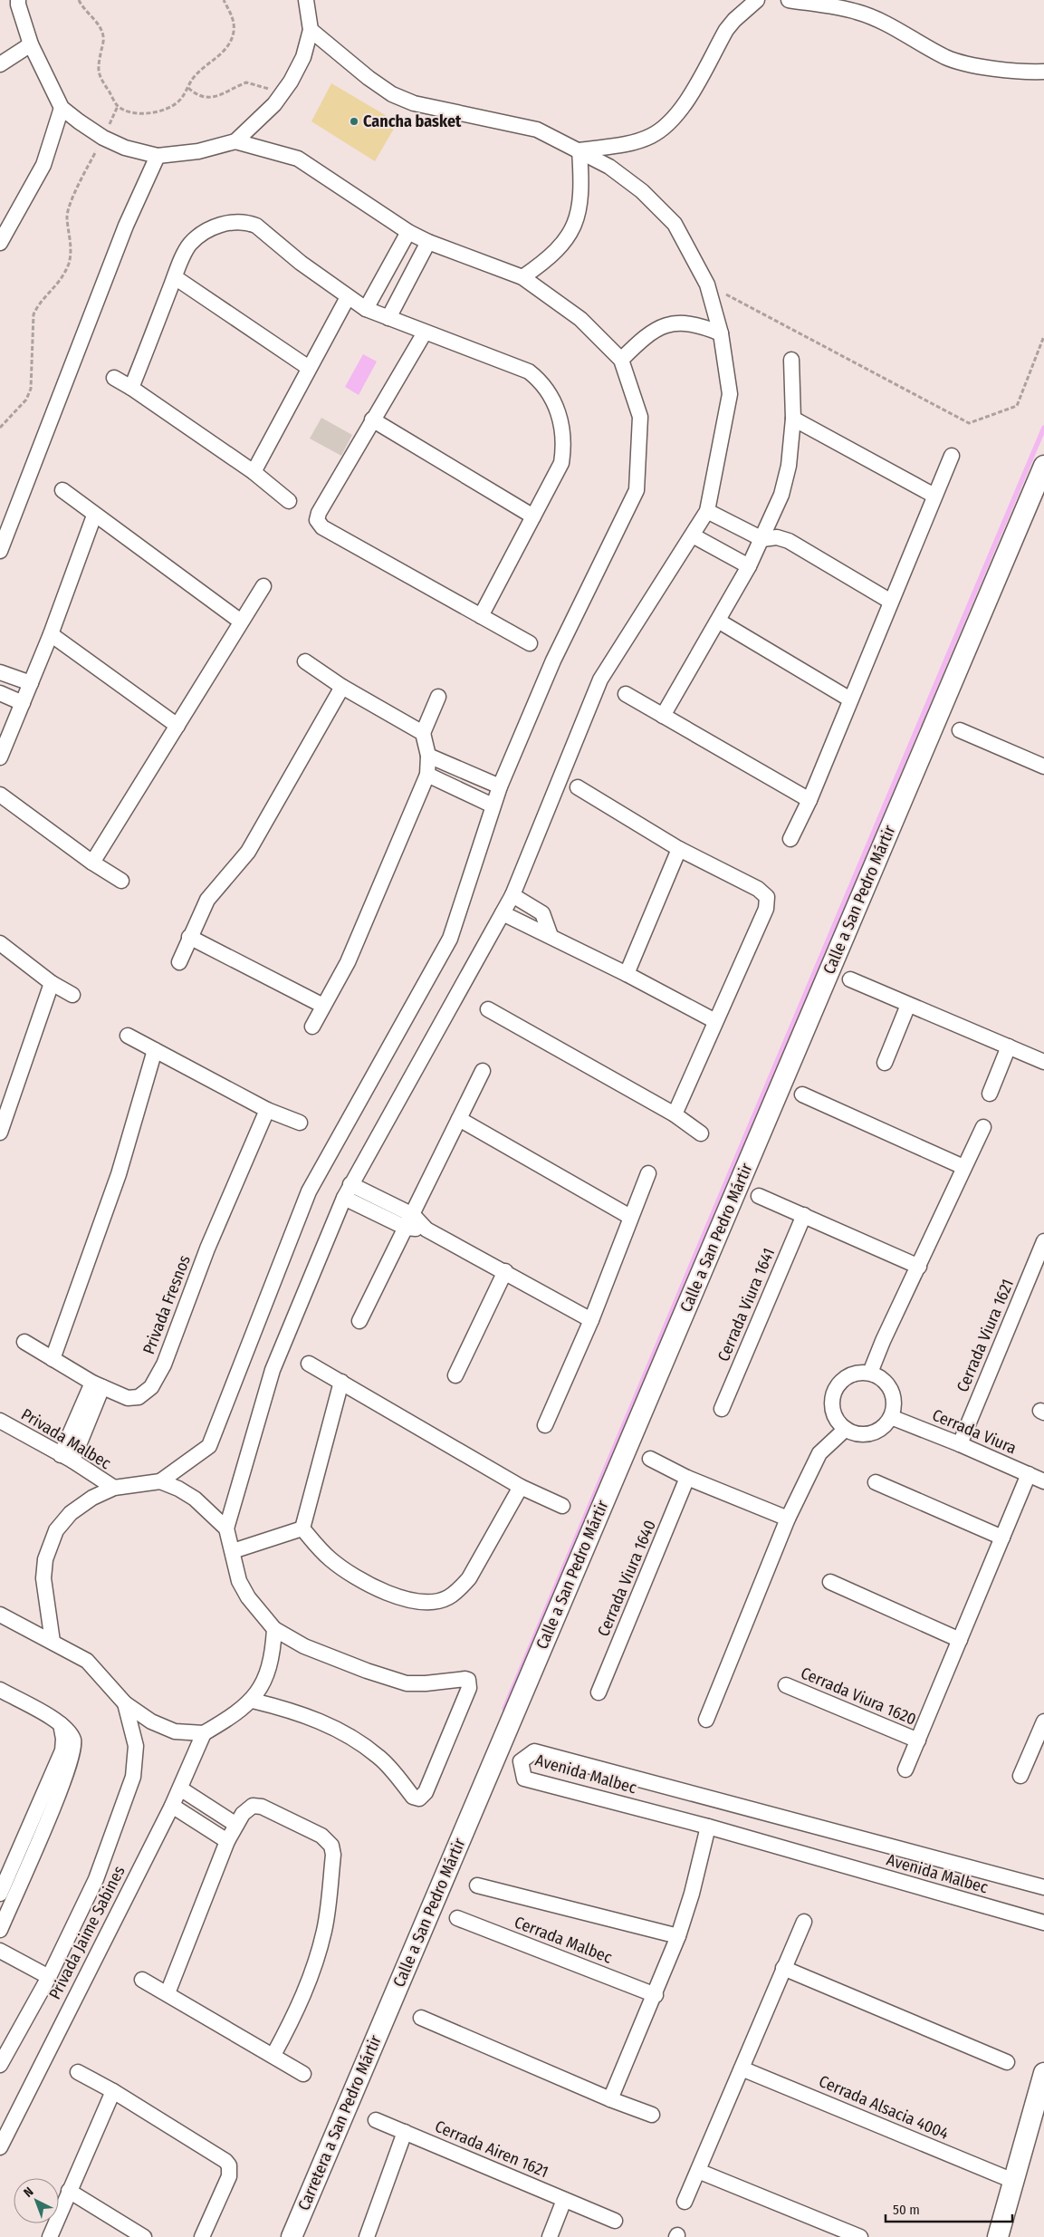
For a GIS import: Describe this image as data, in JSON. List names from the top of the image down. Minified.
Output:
{"streets":{"main road":["Calle a San Pedro Mártir","Carretera a San Pedro Mártir"],"street":["Privada Fresnos","Cerrada Viura 1641","Cerrada Viura 1621","Cerrada Viura","Privada Malbec","Cerrada Viura 1640","Cerrada Viura 1620","Avenida Malbec","Privada Jaime Sabines","Cerrada Malbec","Cerrada Alsacia 4004","Cerrada Airen 1621"]},"crossings":[["Calle a San Pedro Mártir","Carretera a San Pedro Mártir"],["Cerrada Viura 1621","Cerrada Viura"],["Cerrada Viura","Cerrada Viura 1620"]],"places":["Cancha basket"],"scale_bar":"50 m","north":"top left"}
